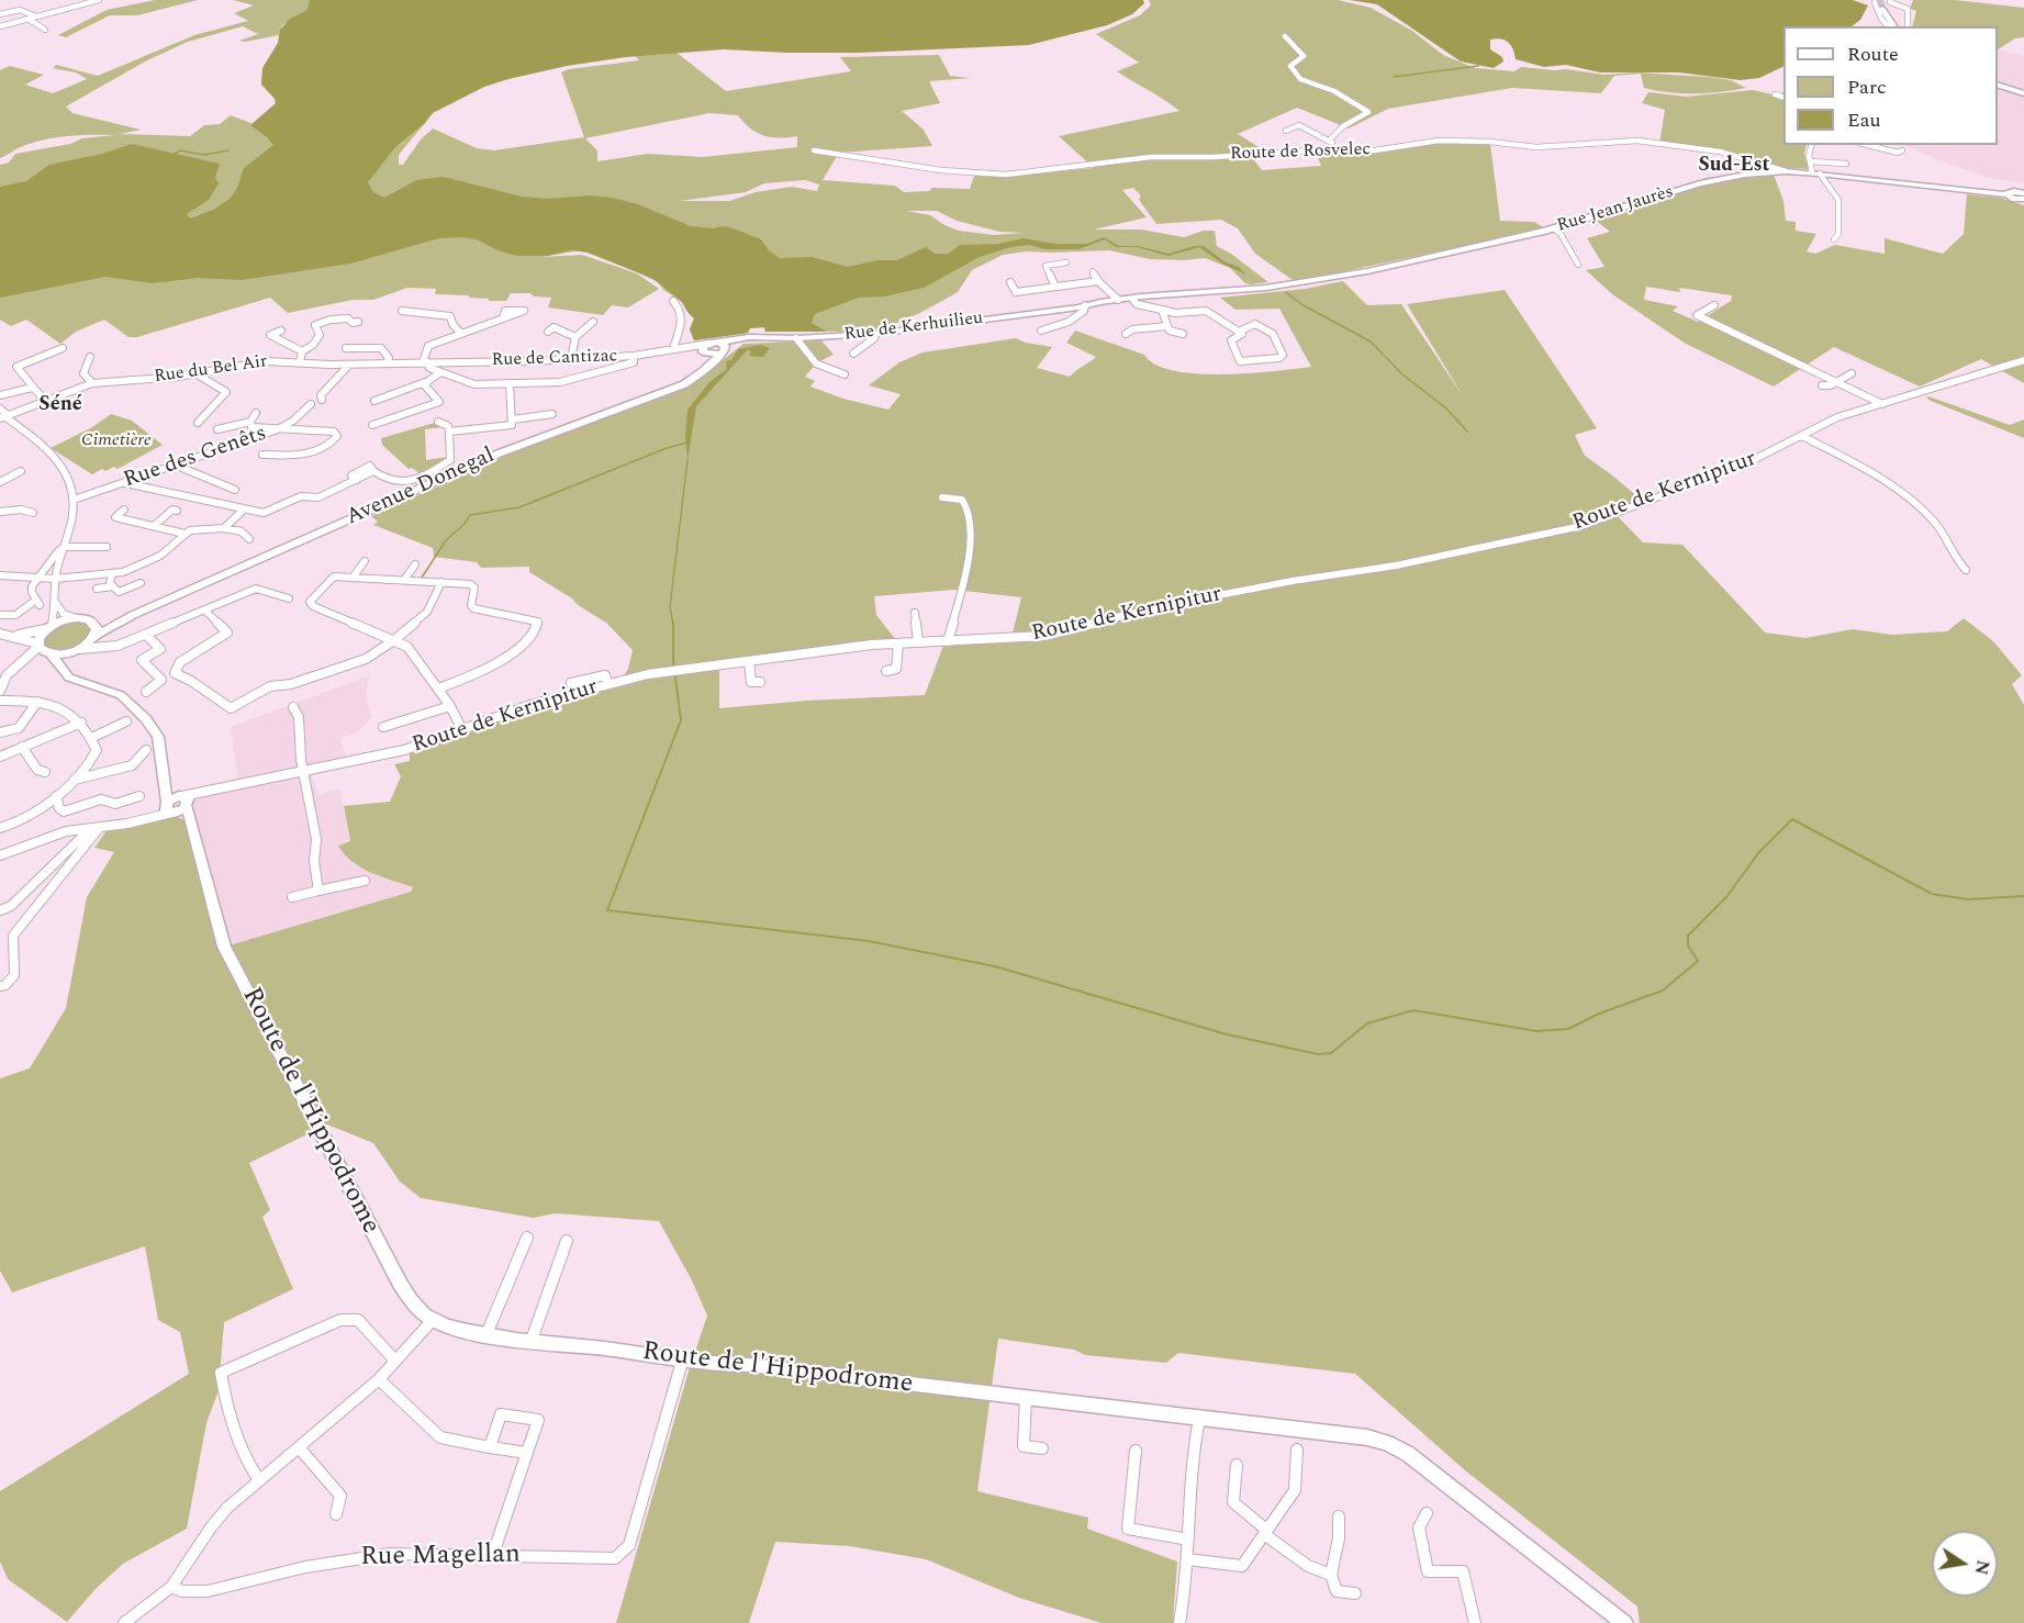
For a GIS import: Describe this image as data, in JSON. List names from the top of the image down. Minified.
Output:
{"streets":{"main road":["Rue Jean Jaurès","Rue de Kerhuilieu","Avenue Donegal","Route de l'Hippodrome"],"street":["Route de Rosvelec","Rue de Cantizac","Rue du Bel Air","Rue des Genêts","Route de Kernipitur","Rue Magellan"]},"crossings":[["Route de Rosvelec","Rue Jean Jaurès"],["Rue de Kerhuilieu","Rue de Cantizac"],["Rue de Kerhuilieu","Avenue Donegal"],["Rue de Cantizac","Rue du Bel Air"],["Rue de Cantizac","Avenue Donegal"],["Route de Kernipitur","Route de l'Hippodrome"],["Route de l'Hippodrome","Rue Magellan"]],"districts":["Sud-Est","Séné"],"parks":["Cimetière"],"legend":["Route","Parc","Eau"],"north":"right"}
